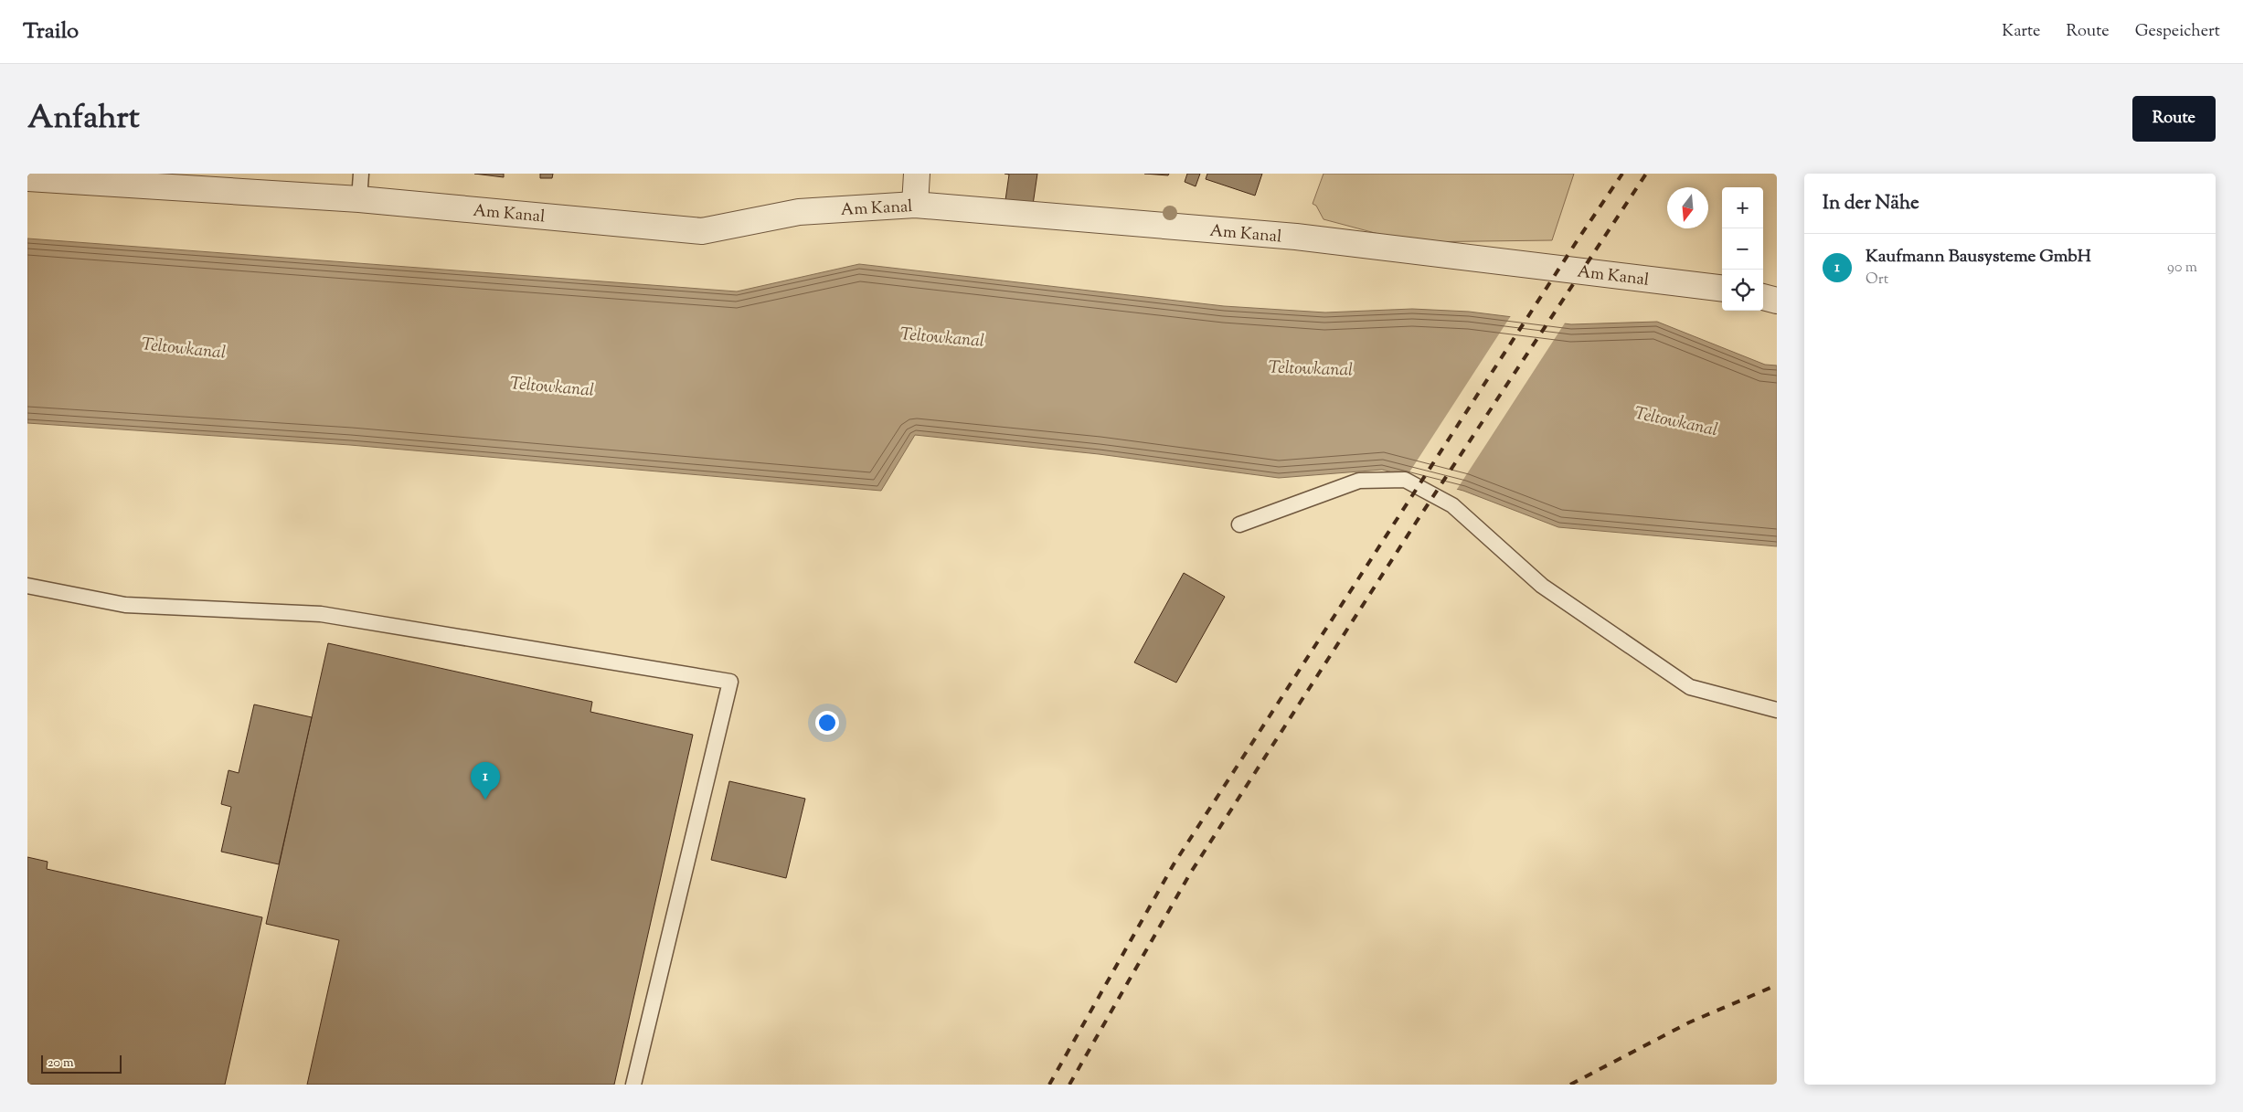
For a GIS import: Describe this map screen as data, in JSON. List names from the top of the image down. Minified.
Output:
{"streets":{"street":["Am Kanal"]},"water":["Teltowkanal"],"scale_bar":"20 m","north":"bottom","page":{"header":"Trailo","nav":["Karte","Route","Gespeichert"],"title":"Anfahrt","buttons":"Route","heading":"In der Nähe","map_buttons":["+","−"],"list":[{"mark":"1","name":"Kaufmann Bausysteme GmbH","note":"Ort","value":"90 m"}],"pins":"1","scale":"20 m"}}
